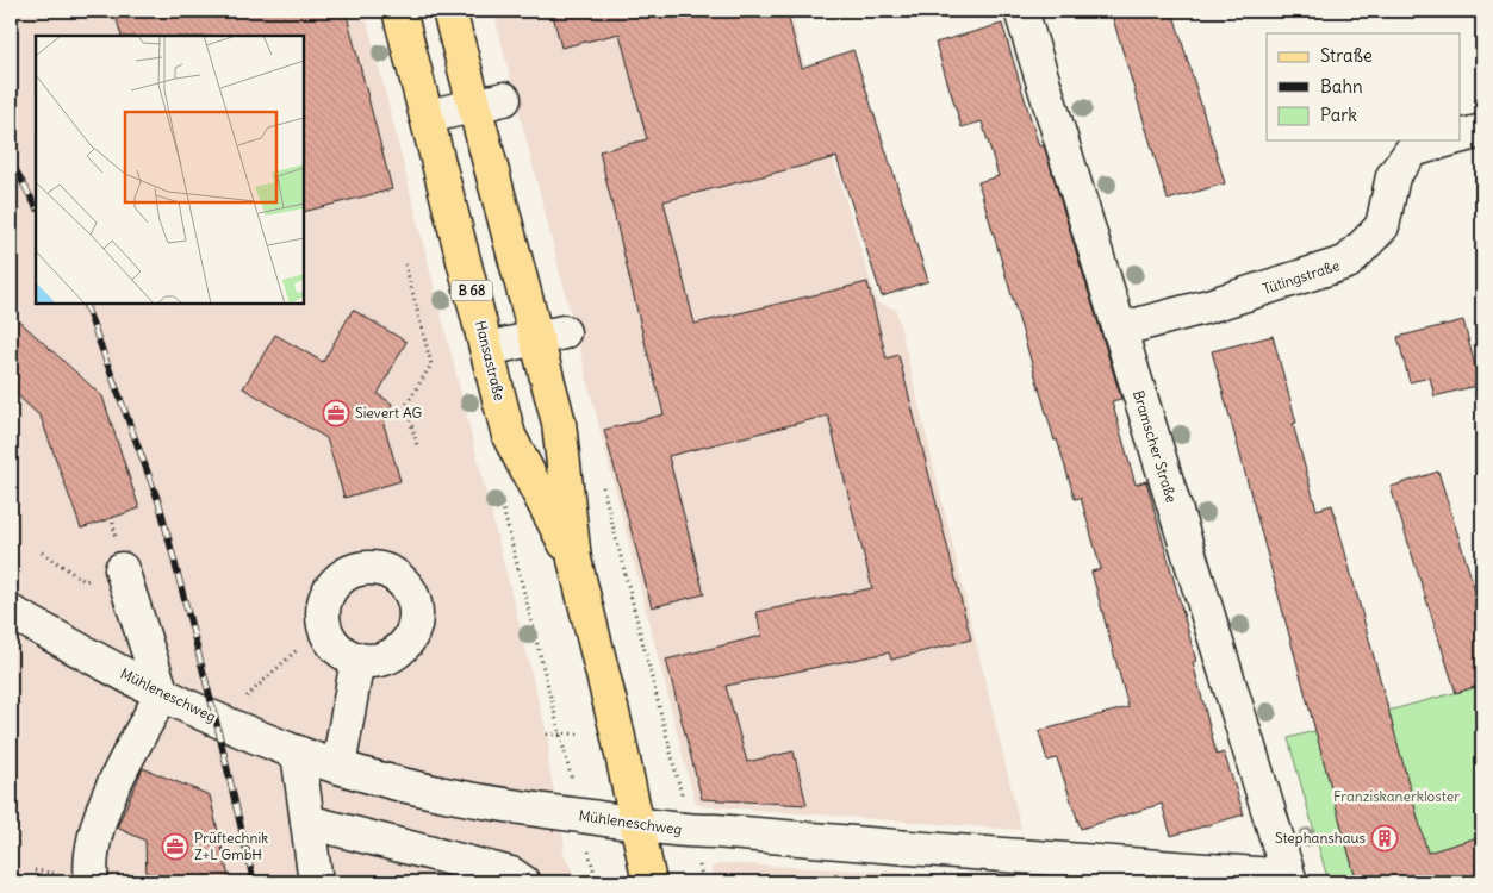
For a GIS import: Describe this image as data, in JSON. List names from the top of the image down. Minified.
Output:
{"streets":{"main road":["B 68","Hansastraße"],"street":["Tütingstraße","Bramscher Straße","Mühleneschweg"]},"crossings":[["Tütingstraße","Bramscher Straße"],["Hansastraße","Mühleneschweg"],["Bramscher Straße","Mühleneschweg"]],"parks":["Franziskanerkloster"],"places":{"office":["Sievert AG","Prüftechnik Z+L GmbH"],"building":["Stephanshaus"]},"legend":["Straße","Bahn","Park"]}
